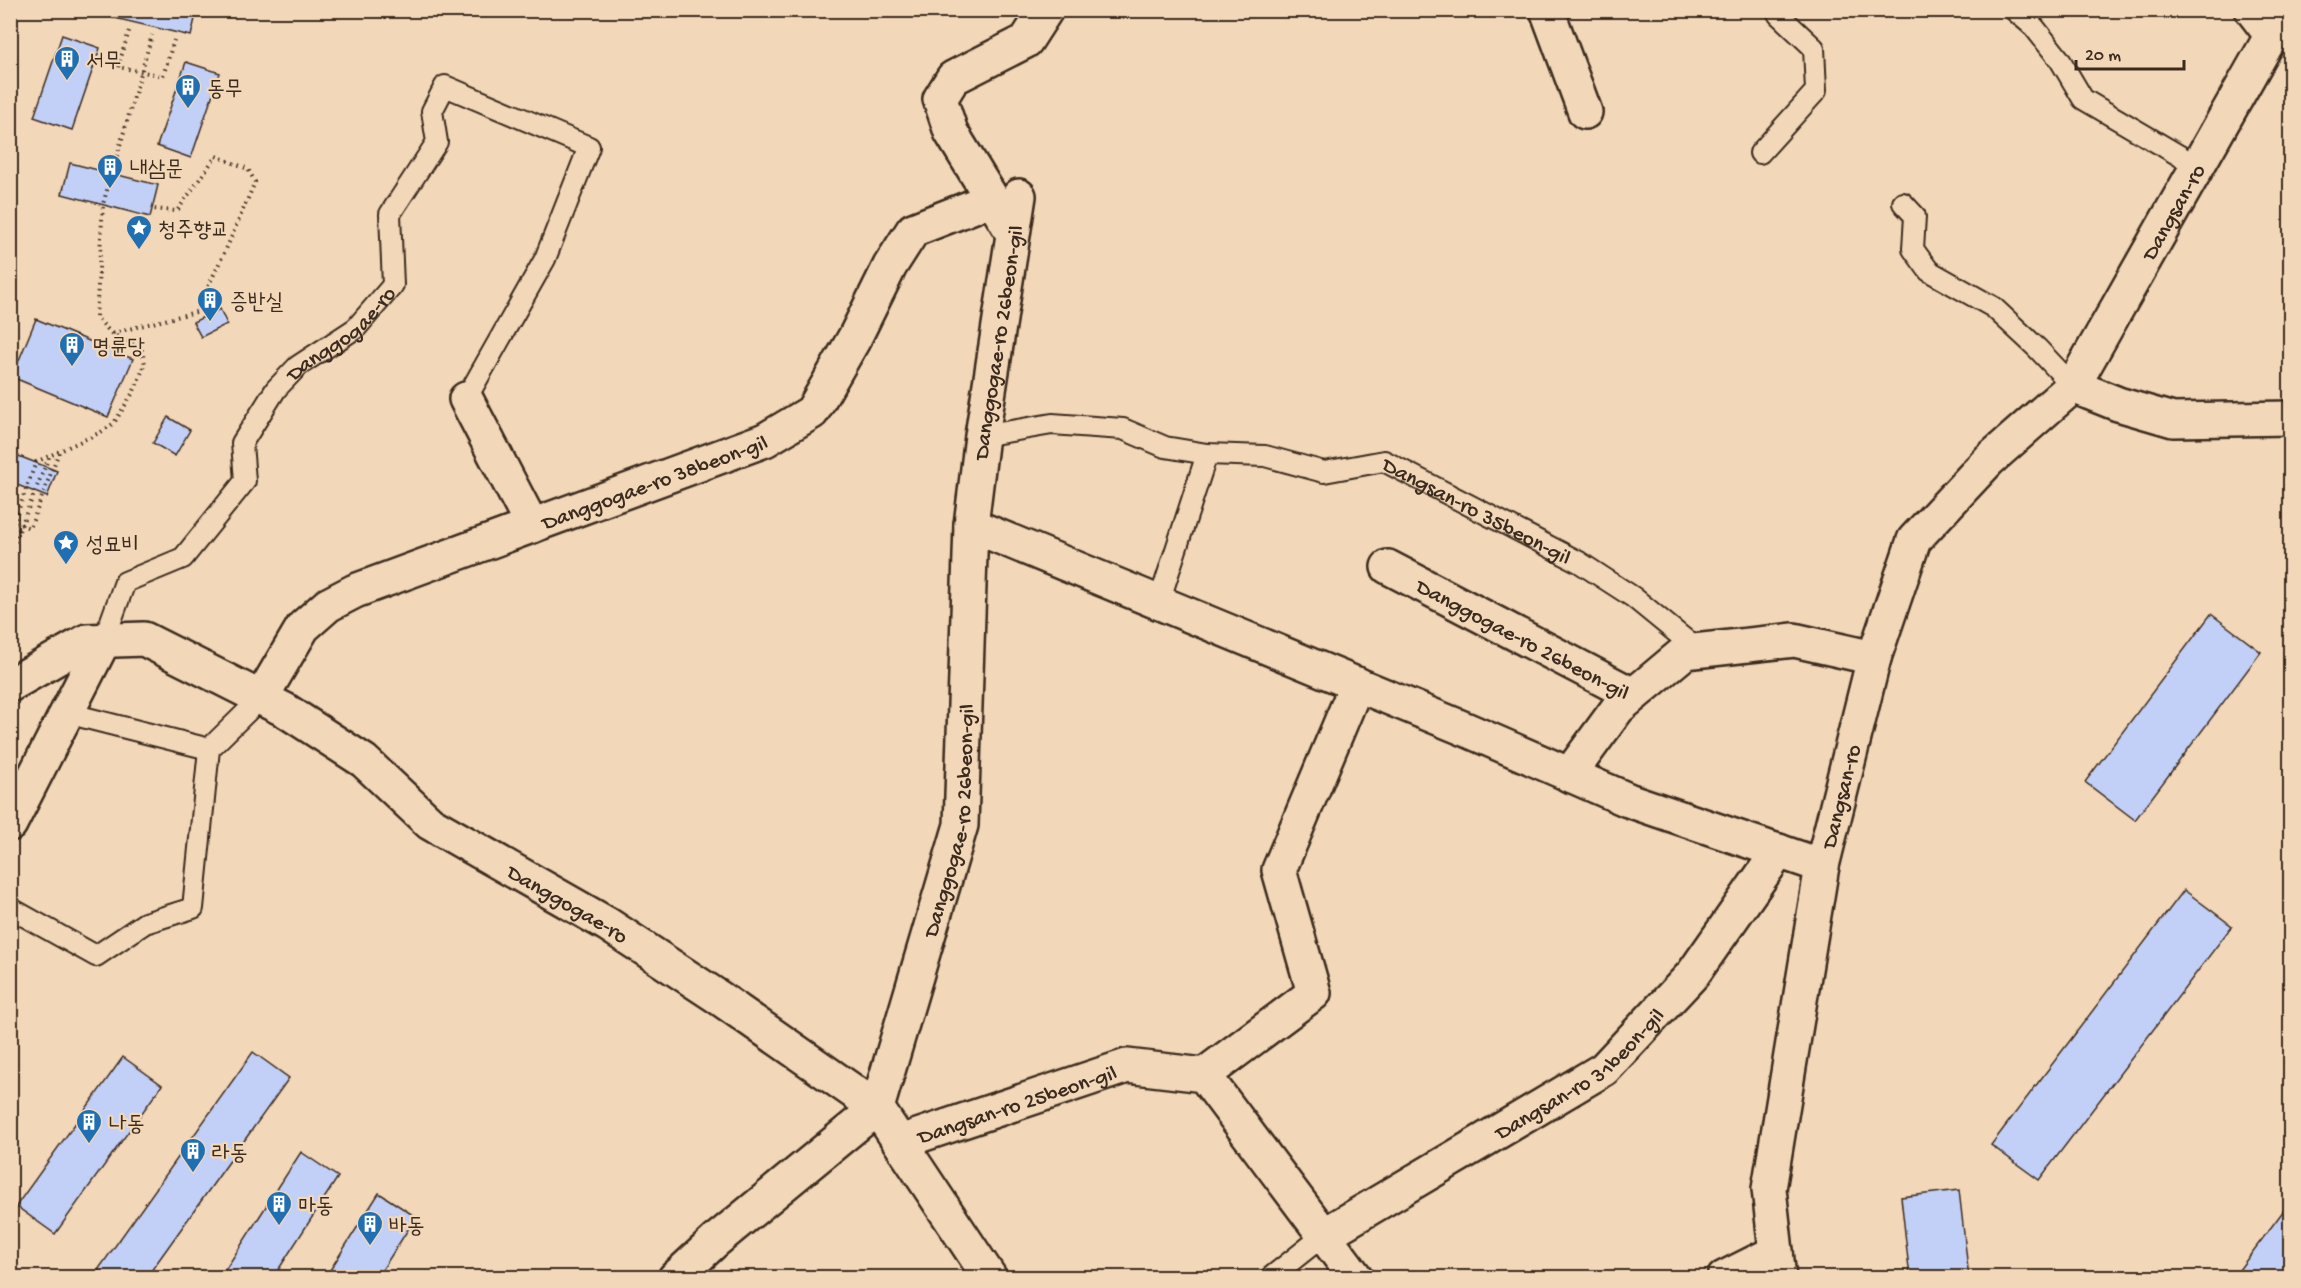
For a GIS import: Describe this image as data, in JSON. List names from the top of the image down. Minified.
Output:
{"streets":{"street":["Dangsan-ro","Danggogae-ro","Danggogae-ro 26beon-gil","Danggogae-ro 38beon-gil","Dangsan-ro 31beon-gil","Dangsan-ro 25beon-gil"],"lane":["Dangsan-ro 35beon-gil"]},"crossings":[["Danggogae-ro","Danggogae-ro 26beon-gil"],["Danggogae-ro","Danggogae-ro 38beon-gil"],["Danggogae-ro","Dangsan-ro 25beon-gil"],["Danggogae-ro 26beon-gil","Danggogae-ro 38beon-gil"],["Danggogae-ro 26beon-gil","Dangsan-ro 35beon-gil"]],"places":{"building":["서무","동무","내삼문","증반실","명륜당","나동","라동","마동","바동"],"place":["청주향교","성묘비"]},"scale_bar":"20 m"}
